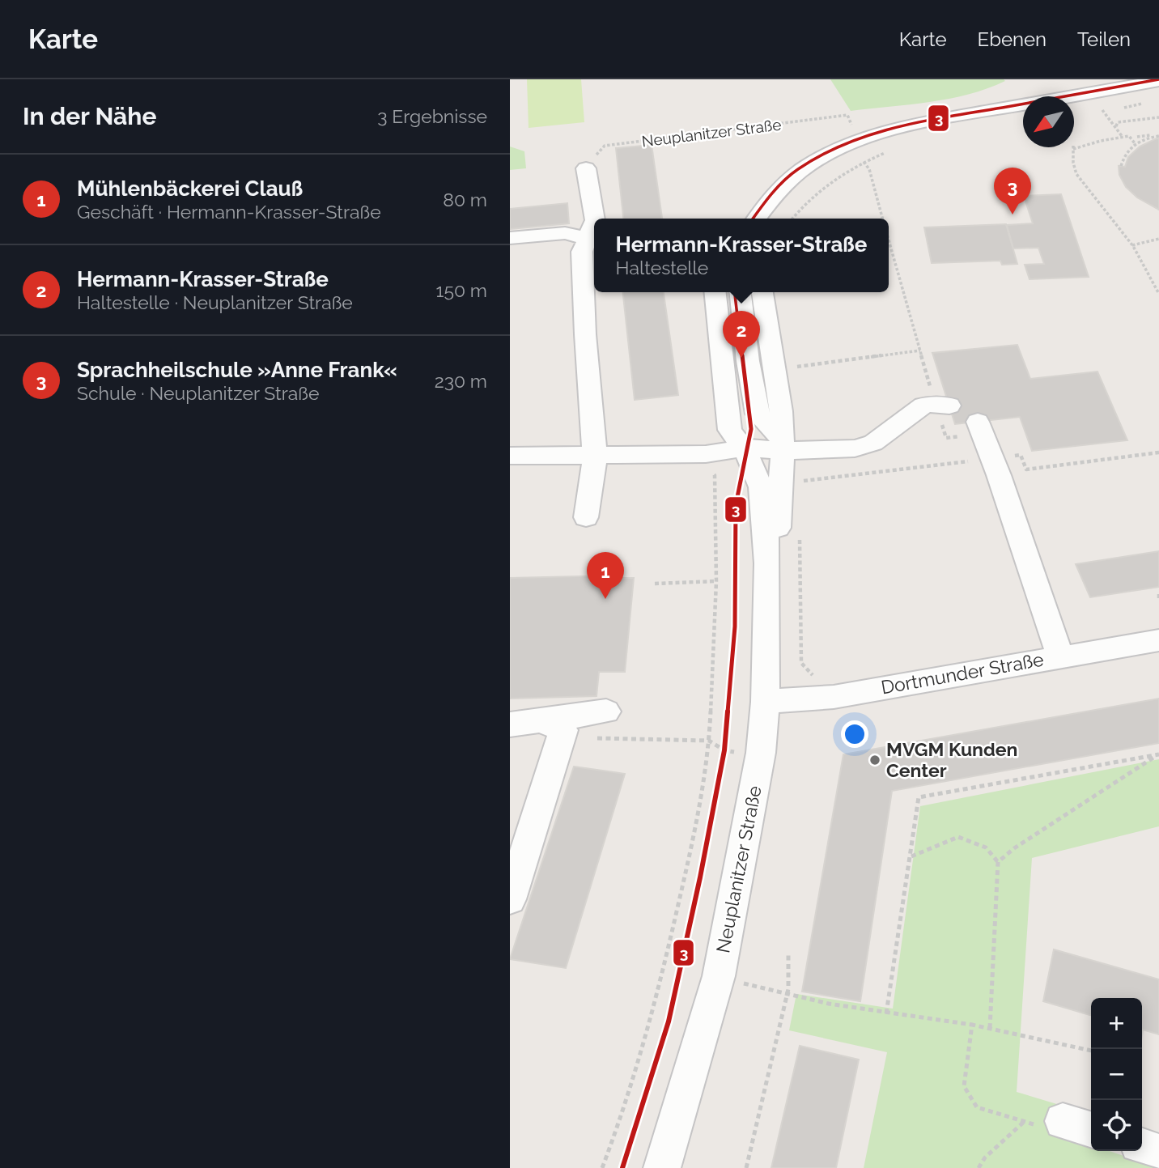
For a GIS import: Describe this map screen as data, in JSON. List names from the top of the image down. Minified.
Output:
{"streets":{"street":["Neuplanitzer Straße","Dortmunder Straße"]},"crossings":[["Neuplanitzer Straße","Dortmunder Straße"]],"places":["MVGM Kunden Center"],"lines":["tram line 3"],"north":"bottom left","page":{"header":"Karte","nav":["Karte","Ebenen","Teilen"],"heading":["In der Nähe","3 Ergebnisse"],"list":[{"mark":"1","name":"Mühlenbäckerei Clauß","note":"Geschäft · Hermann-Krasser-Straße","value":"80 m"},{"mark":"2","name":"Hermann-Krasser-Straße","note":"Haltestelle · Neuplanitzer Straße","value":"150 m"},{"mark":"3","name":"Sprachheilschule »Anne Frank«","note":"Schule · Neuplanitzer Straße","value":"230 m"}],"pins":["3","2","1"],"popup":["Hermann-Krasser-Straße","Haltestelle"],"map_buttons":["+","−"]}}
